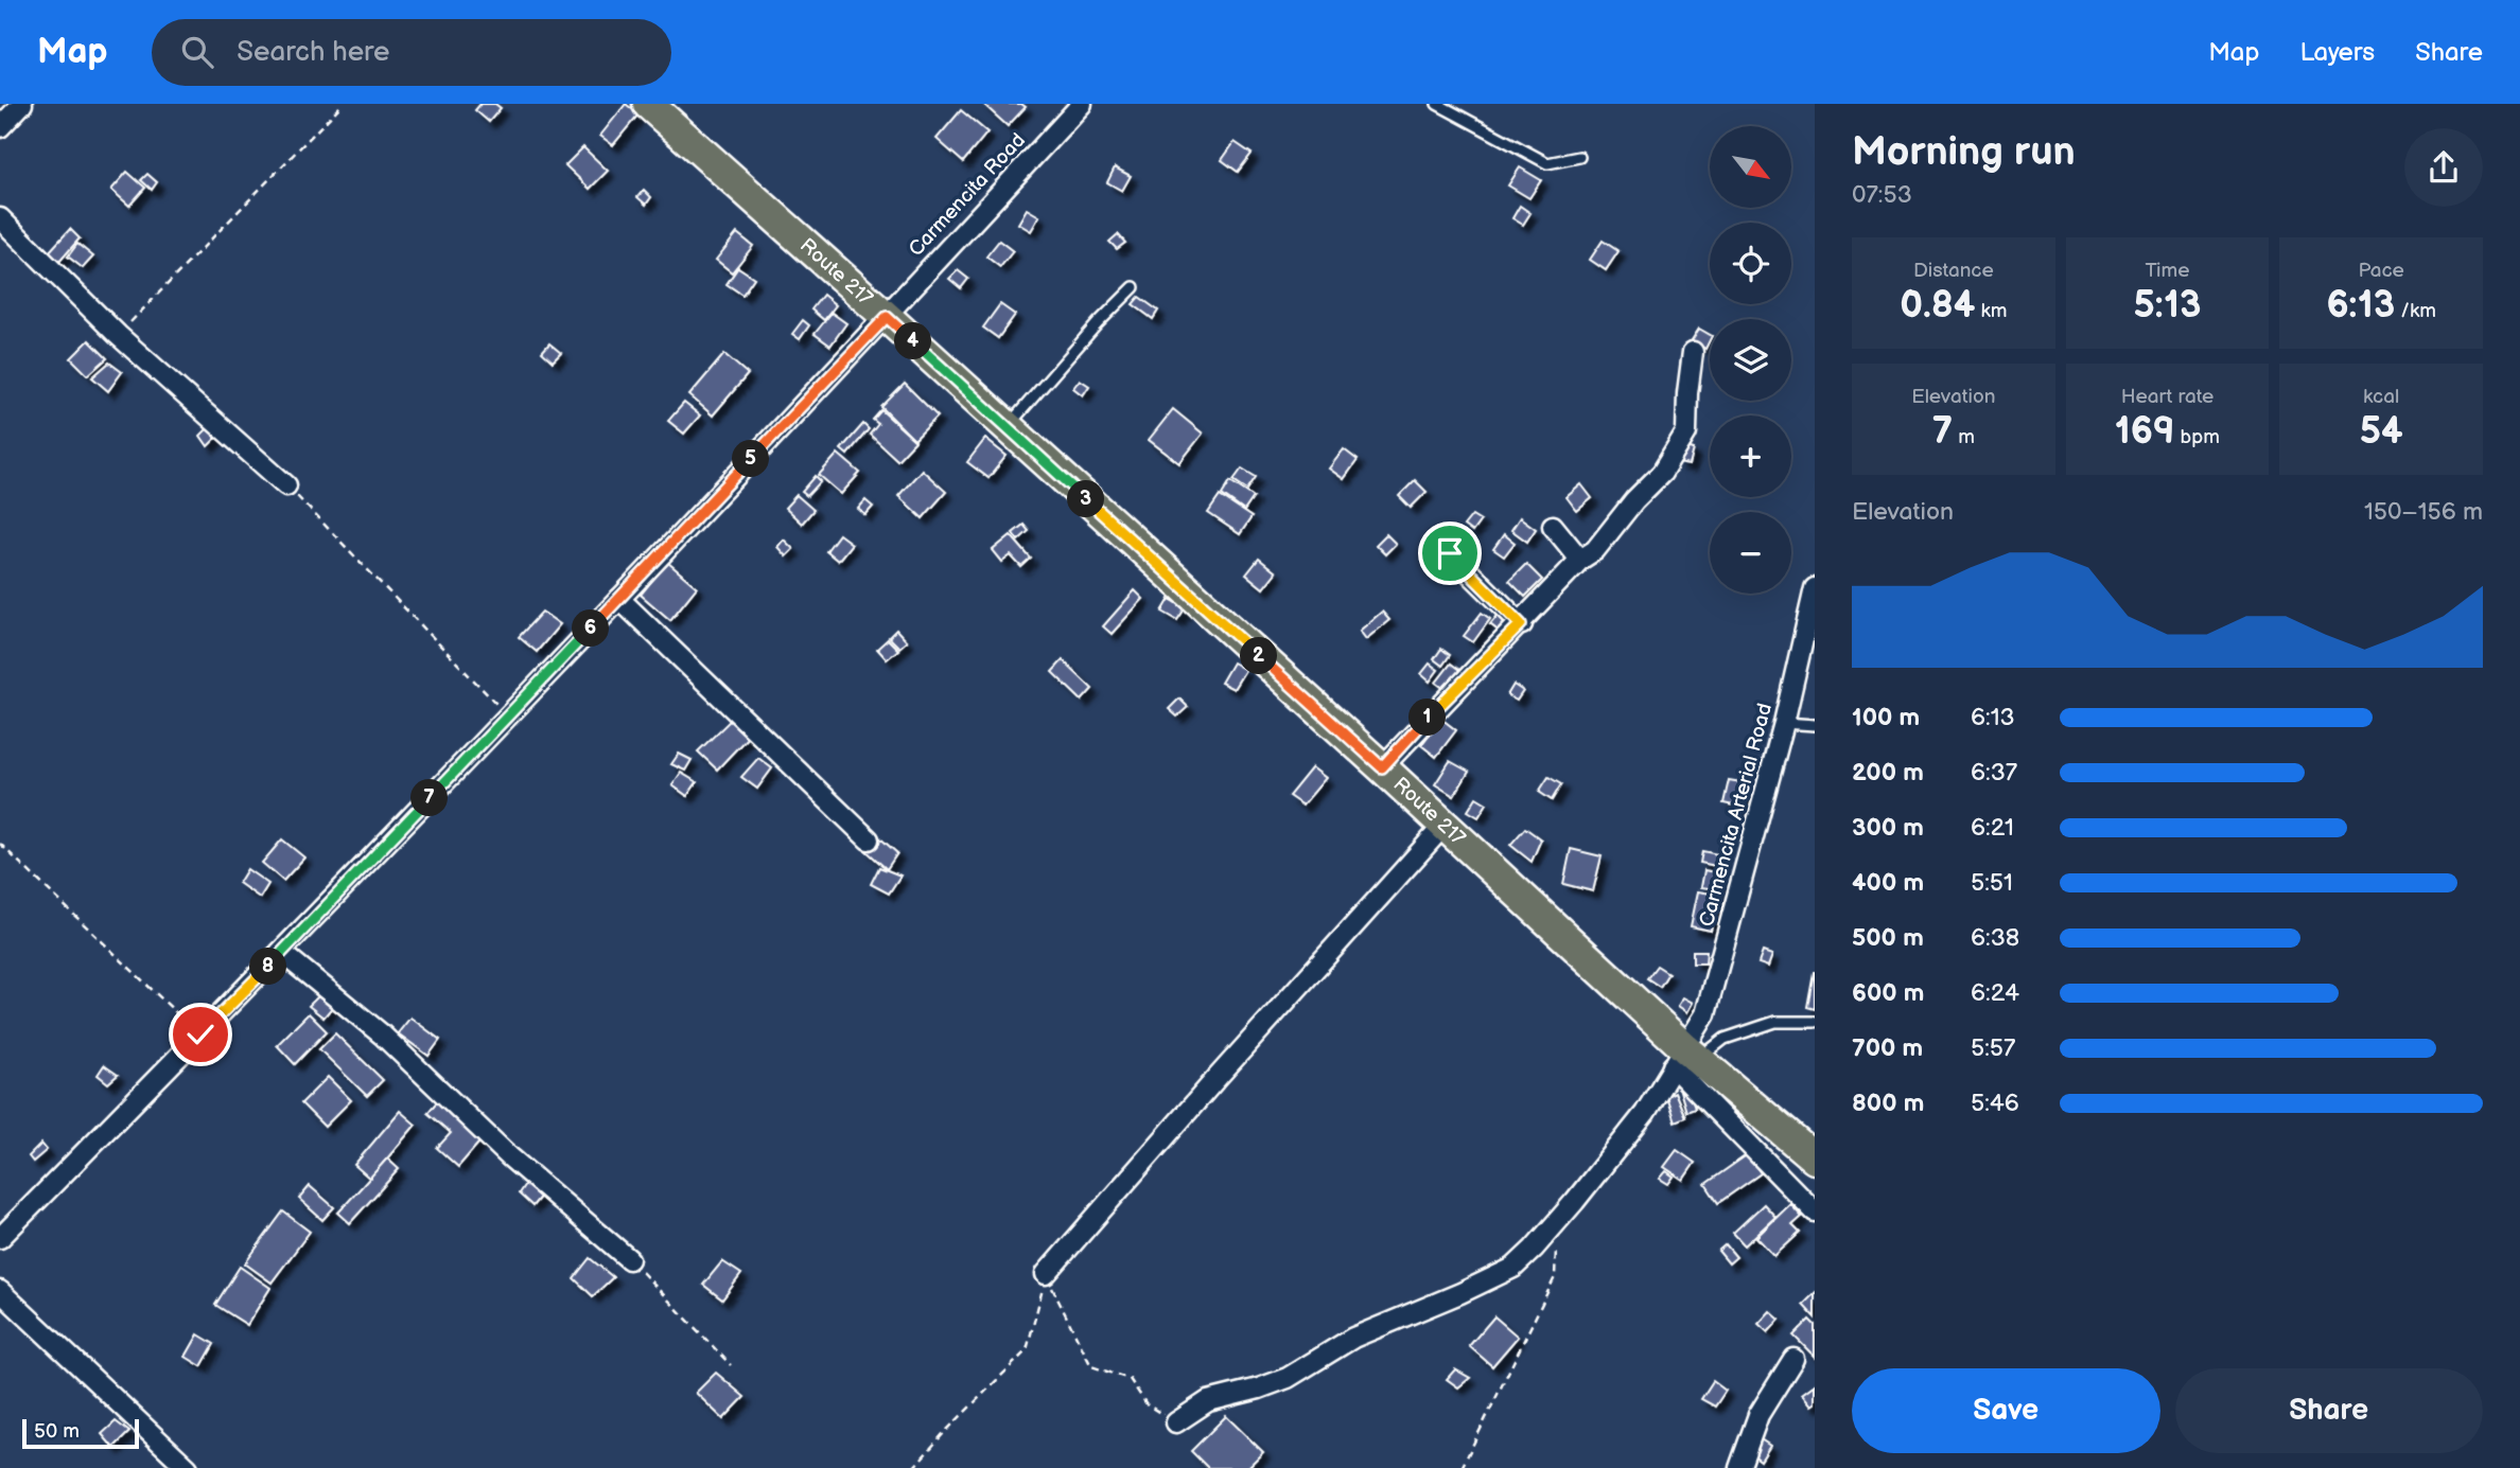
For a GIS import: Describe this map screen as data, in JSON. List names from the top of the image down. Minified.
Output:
{"streets":{"main road":["Route 217"],"street":["Carmencita Road","Carmencita Arterial Road"]},"crossings":[["Carmencita Road","Route 217"],["Route 217","Carmencita Arterial Road"]],"scale_bar":"50 m","north":"bottom right","page":{"header":"Map","search":"Search here","nav":["Map","Layers","Share"],"heading":["Morning run","07:53"],"map_buttons":["+","−"],"stats":[["Distance","0.84 km"],["Time","5:13"],["Pace","6:13 /km"],["Elevation","7 m"],["Heart rate","169 bpm"],["kcal","54"]],"pins":["4","5","3","6","2","1","7","8"],"chart":["Elevation","150–156 m"],"list":[{"name":"100 m","note":"6:13"},{"name":"200 m","note":"6:37"},{"name":"300 m","note":"6:21"},{"name":"400 m","note":"5:51"},{"name":"500 m","note":"6:38"},{"name":"600 m","note":"6:24"},{"name":"700 m","note":"5:57"},{"name":"800 m","note":"5:46"}],"buttons":["Save","Share"],"scale":"50 m"}}
